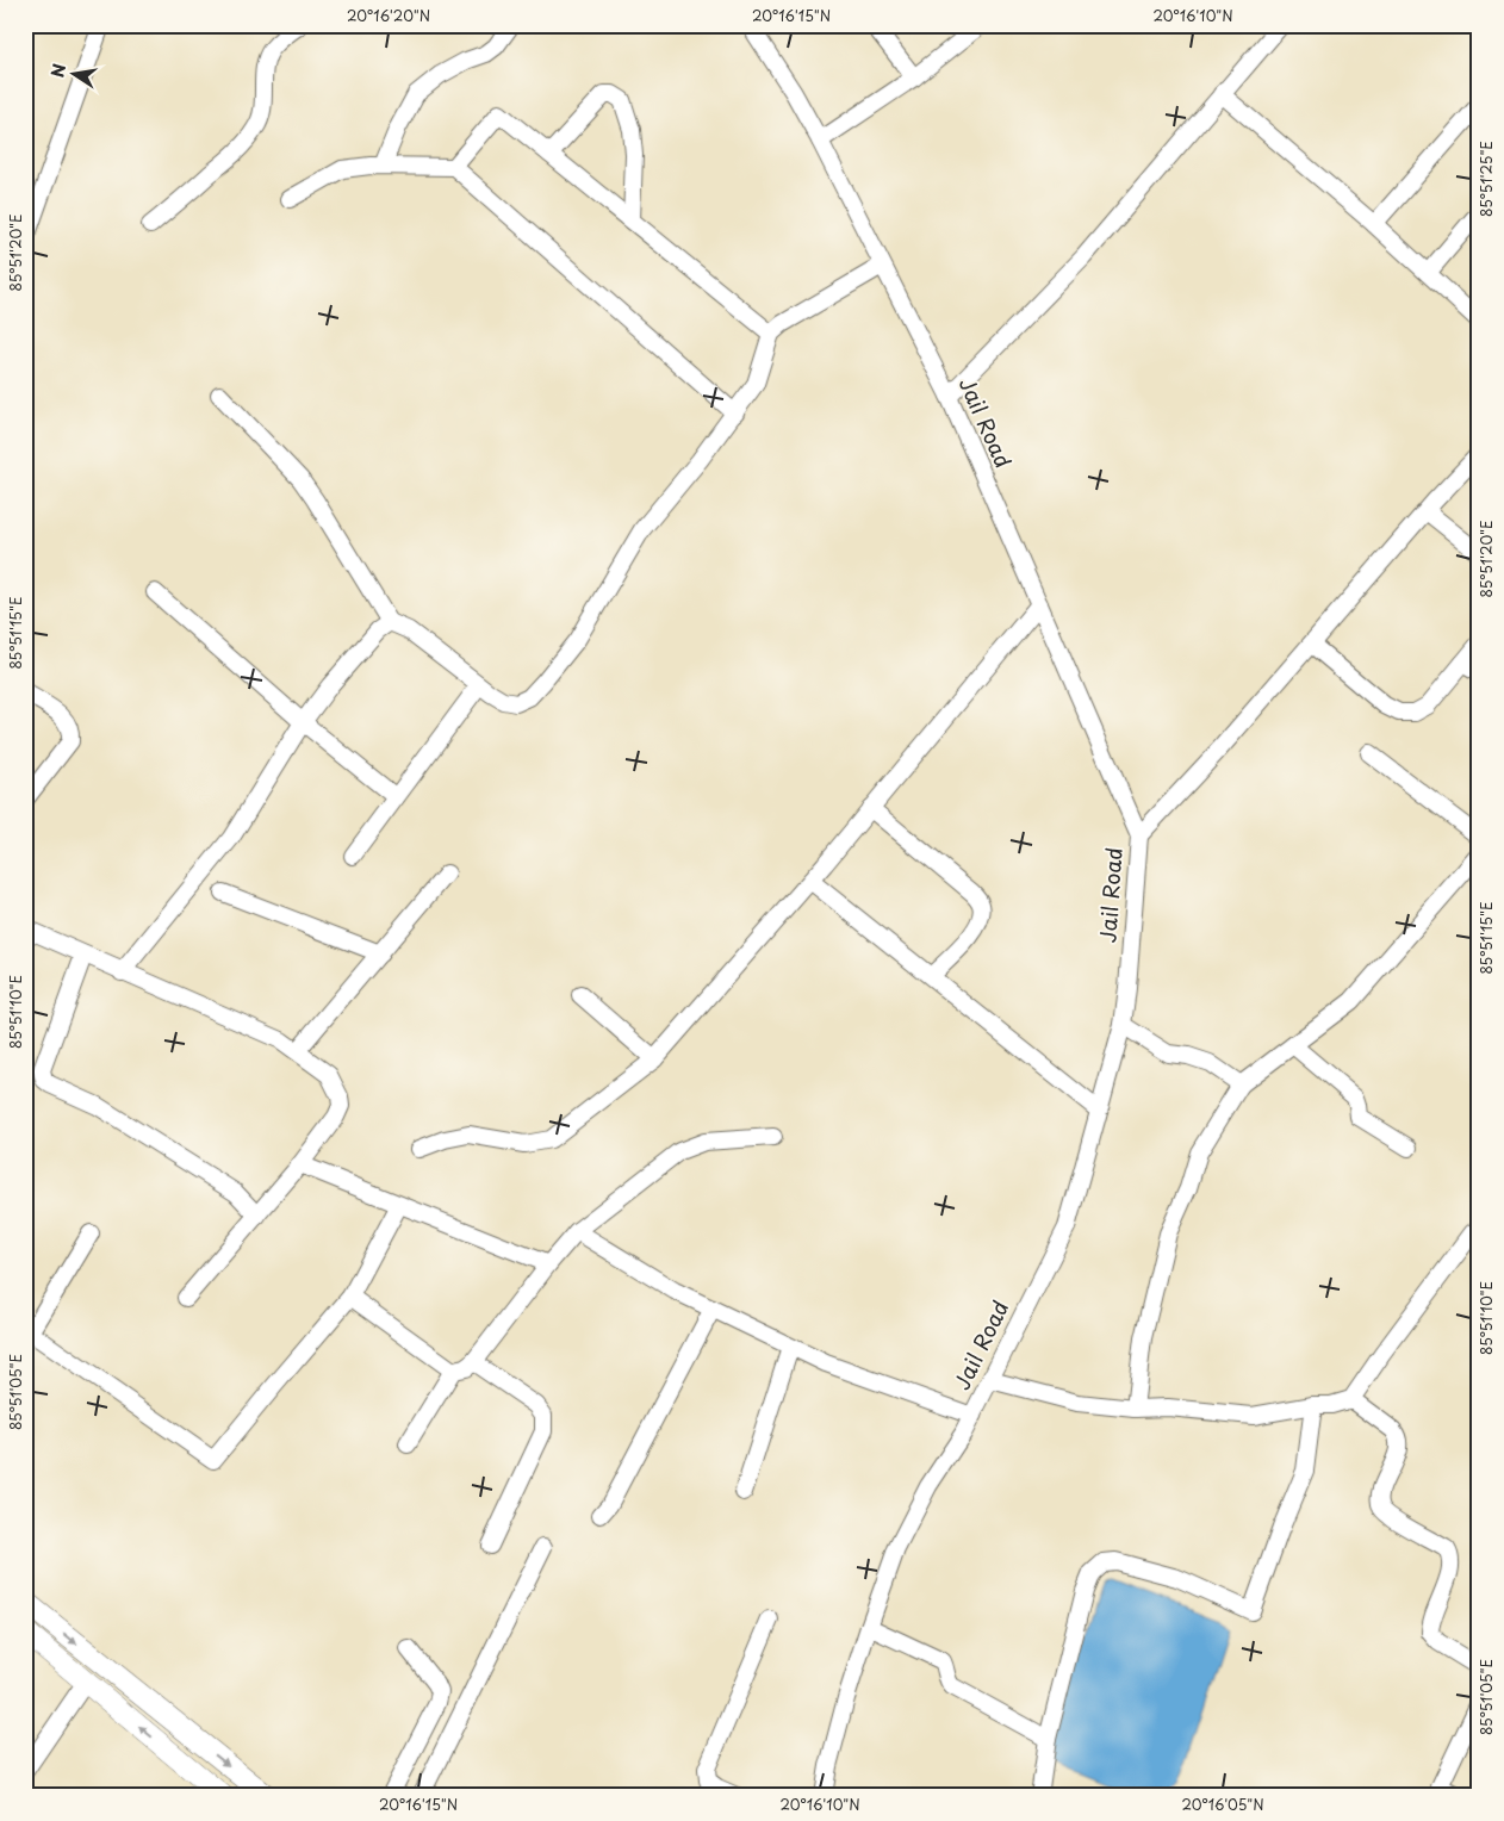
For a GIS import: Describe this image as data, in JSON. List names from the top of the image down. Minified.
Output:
{"streets":{"street":["Jail Road"]},"north":"left","coordinates":["20°16'20\"N","20°16'15\"N","20°16'10\"N","85°51'25\"E","85°51'20\"E","85°51'15\"E","85°51'10\"E","85°51'05\"E","20°16'05\"N"]}
